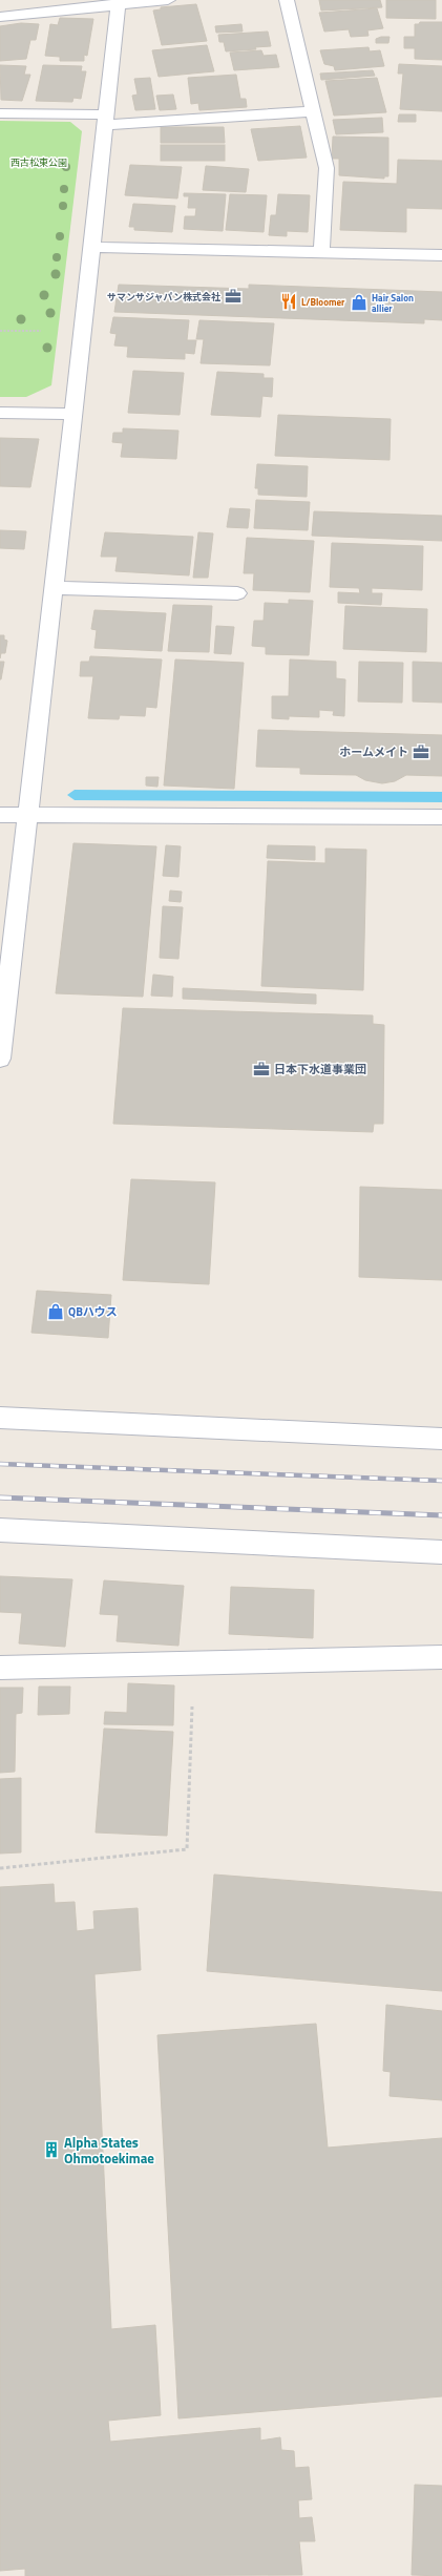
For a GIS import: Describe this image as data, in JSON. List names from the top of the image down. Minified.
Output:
{"parks":["西古松東公園"],"places":{"office":["サマンサジャパン株式会社","ホームメイト","日本下水道事業団"],"restaurant":["L/Bloomer"],"shop":["Hair Salon allier","QBハウス"],"building":["Alpha States Ohmotoekimae"]}}
